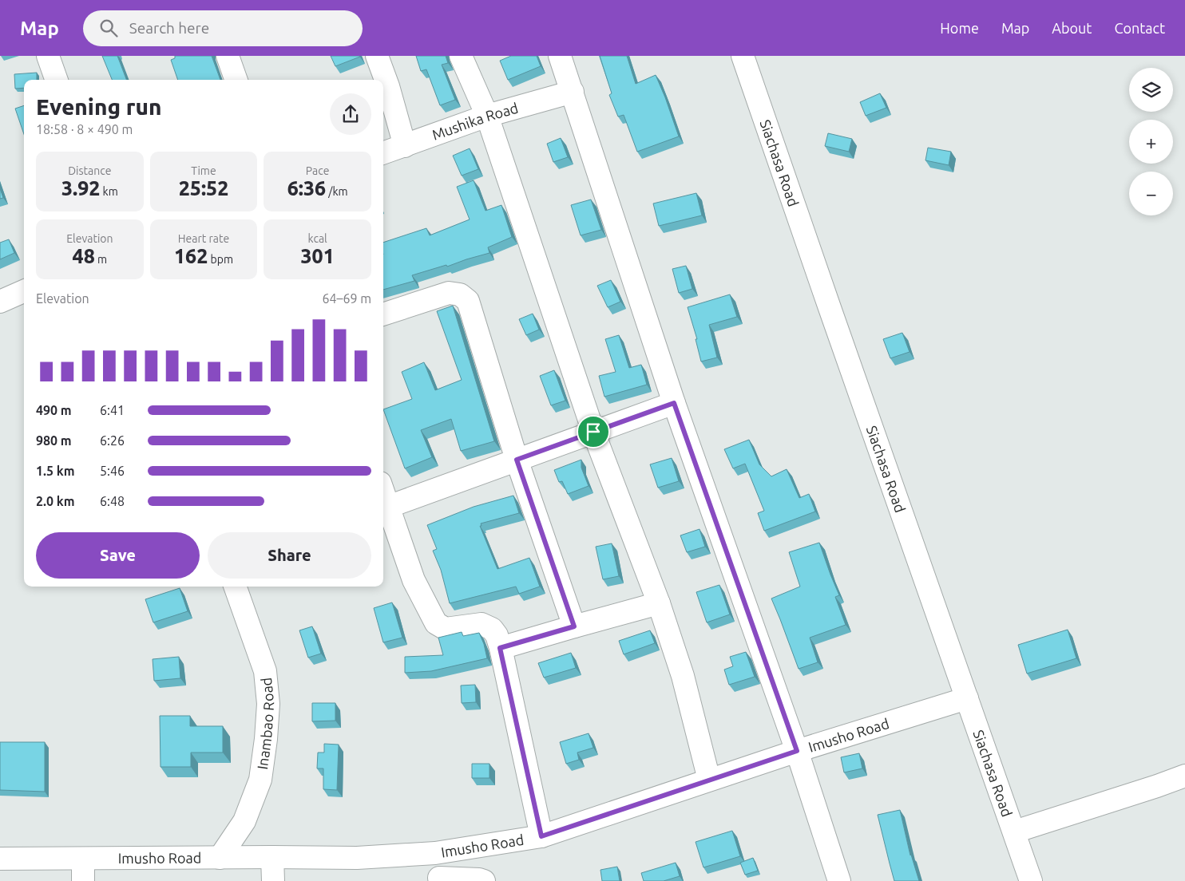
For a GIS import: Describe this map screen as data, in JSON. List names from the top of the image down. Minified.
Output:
{"streets":{"street":["Mushika Road","Siachasa Road","Inambao Road","Imusho Road"]},"crossings":[["Siachasa Road","Imusho Road"],["Inambao Road","Imusho Road"]],"page":{"header":"Map","search":"Search here","nav":["Home","Map","About","Contact"],"map_buttons":["+","−"],"heading":["Evening run","18:58 · 8 × 490 m"],"stats":[["Distance","3.92 km"],["Time","25:52"],["Pace","6:36 /km"],["Elevation","48 m"],["Heart rate","162 bpm"],["kcal","301"]],"chart":["Elevation","64–69 m"],"list":[{"name":"490 m","note":"6:41"},{"name":"980 m","note":"6:26"},{"name":"1.5 km","note":"5:46"},{"name":"2.0 km","note":"6:48"}],"buttons":["Save","Share"]}}
